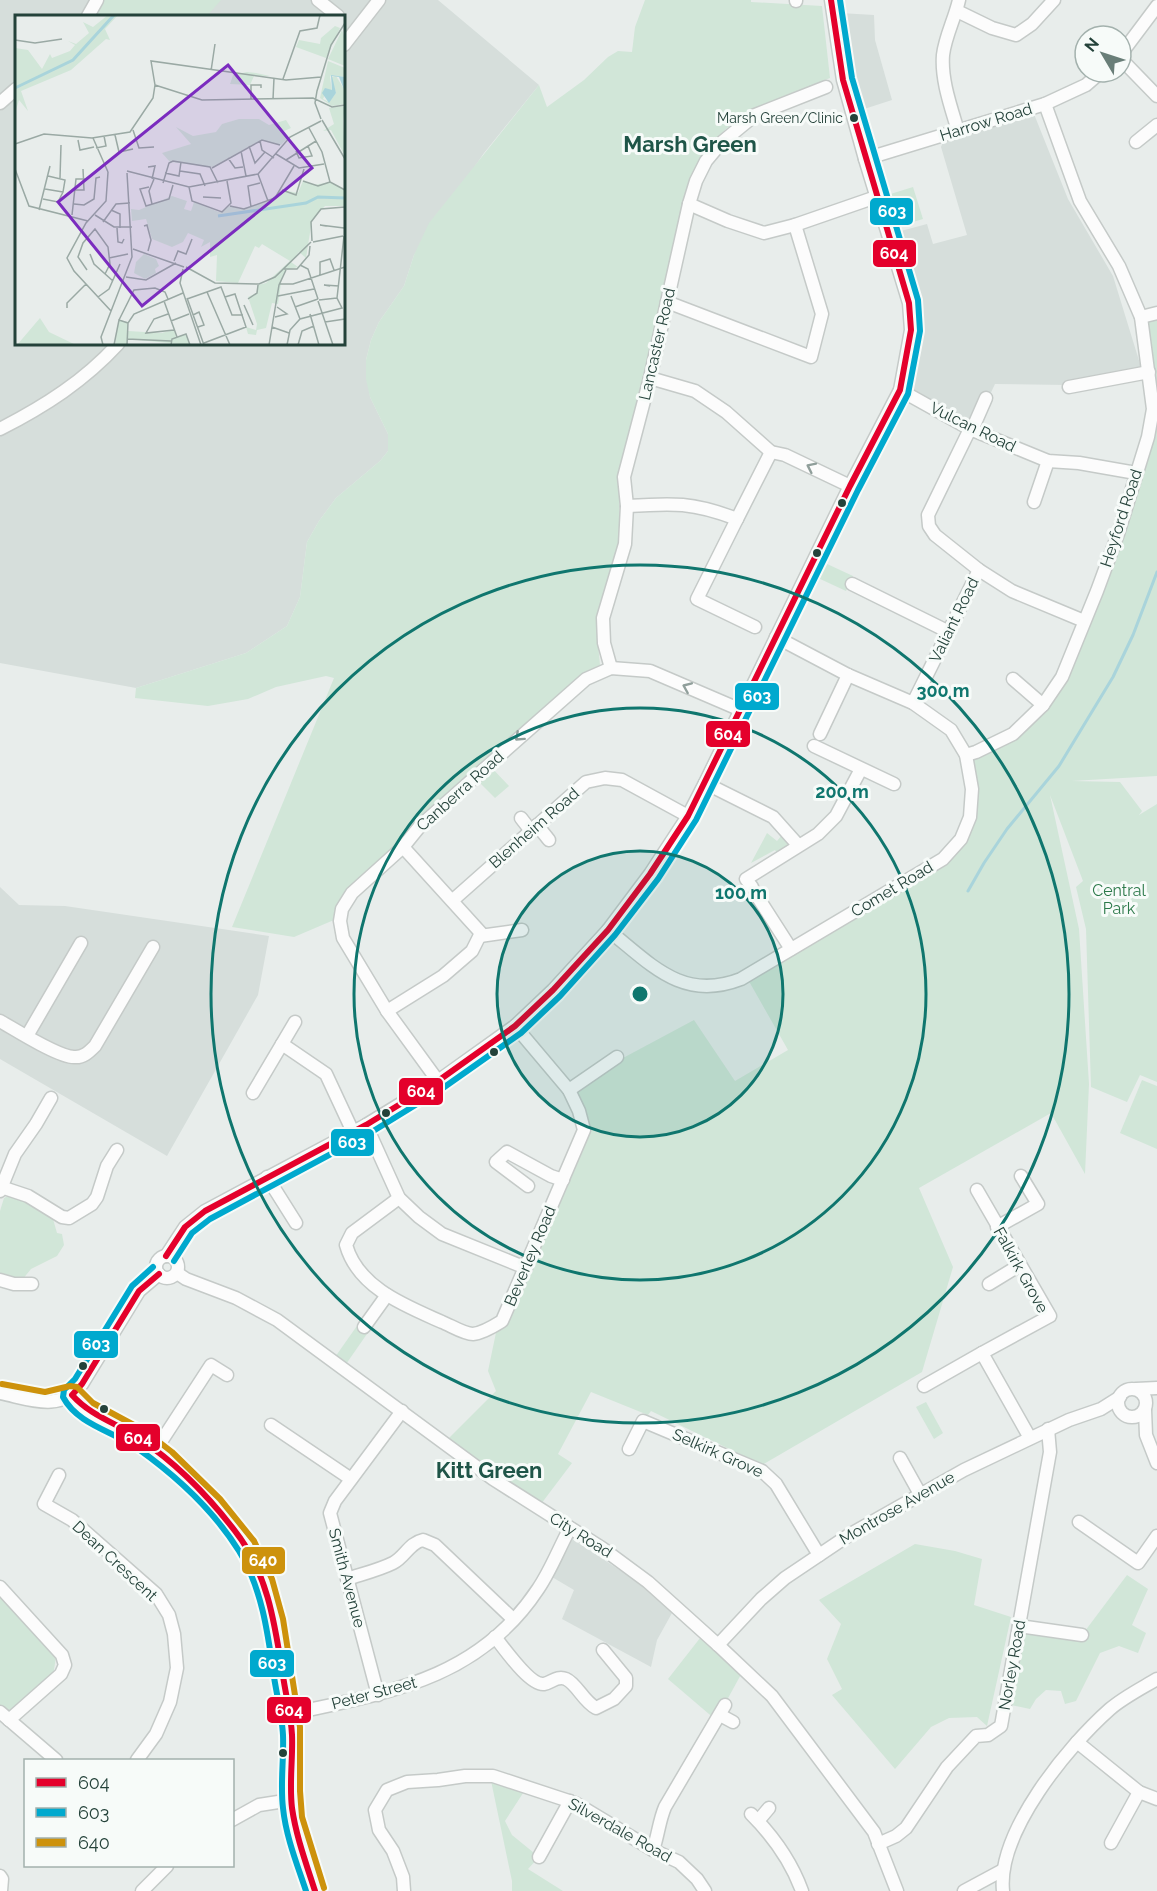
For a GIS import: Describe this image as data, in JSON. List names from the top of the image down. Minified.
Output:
{"streets":{"street":["Harrow Road","Lancaster Road","Vulcan Road","Heyford Road","Valiant Road","Canberra Road","Blenheim Road","Comet Road","Beverley Road","Falkirk Grove","Selkirk Grove","Montrose Avenue","City Road","Dean Crescent","Smith Avenue","Norley Road","Peter Street","Silverdale Road"]},"crossings":[["Harrow Road","Heyford Road"],["Lancaster Road","Canberra Road"],["Vulcan Road","Heyford Road"],["Heyford Road","Comet Road"],["Valiant Road","Comet Road"],["Selkirk Grove","Montrose Avenue"],["Montrose Avenue","City Road"],["Montrose Avenue","Norley Road"],["City Road","Smith Avenue"],["City Road","Norley Road"],["City Road","Peter Street"],["Smith Avenue","Peter Street"]],"one_way":["Canberra Road"],"districts":["Marsh Green","Kitt Green"],"parks":["Central Park"],"places":["Marsh Green/Clinic"],"lines":["transit line 604","transit line 603","transit line 640"],"legend":["604","603","640"],"north":"top left","rings":["300 m","200 m","100 m"]}
